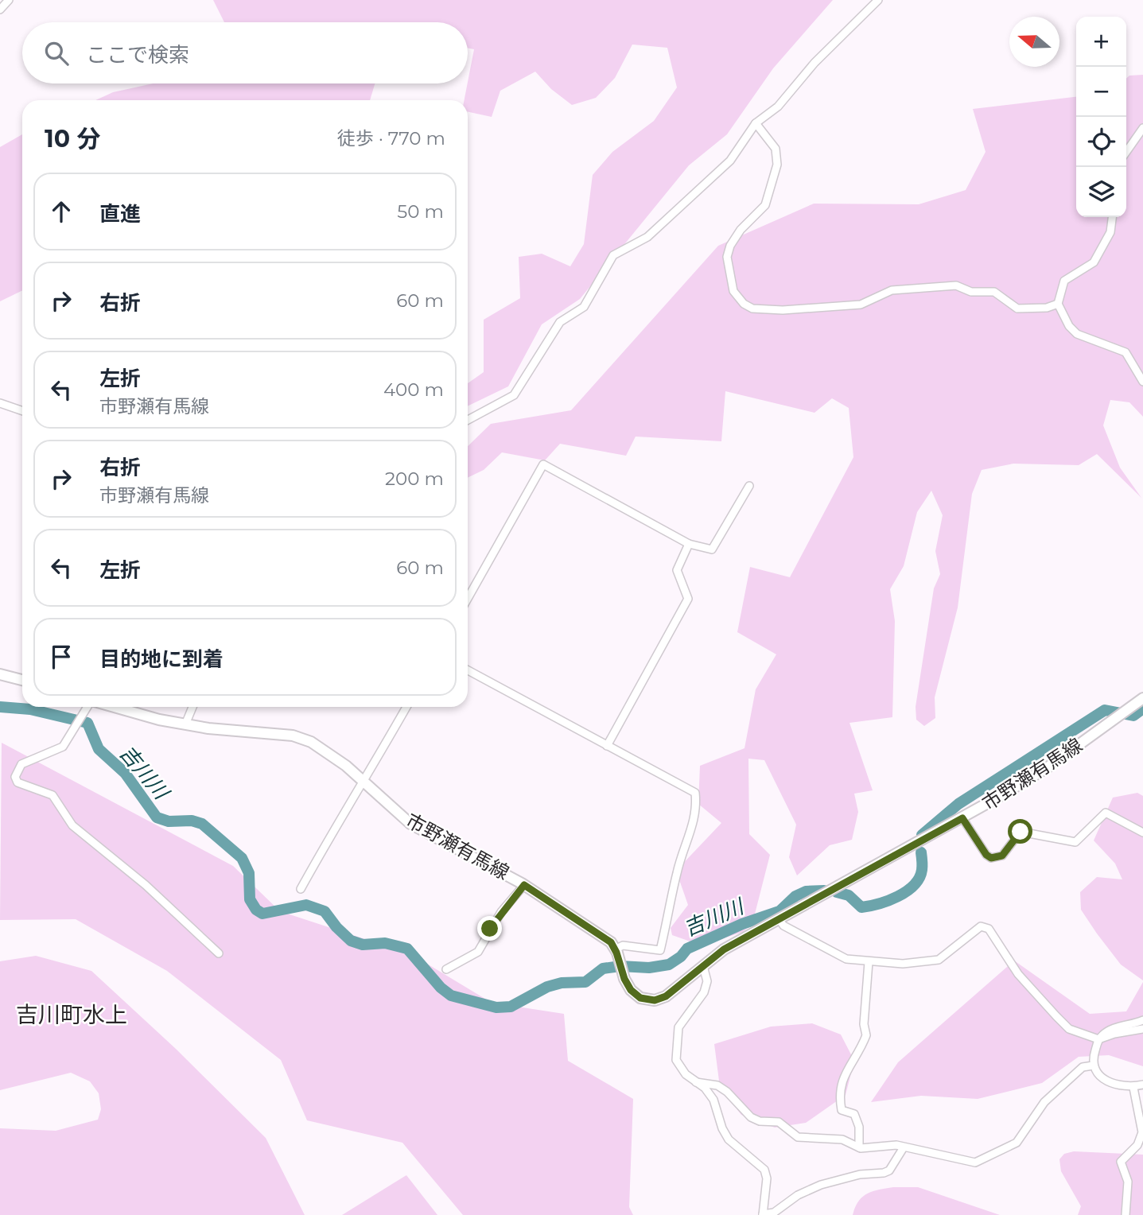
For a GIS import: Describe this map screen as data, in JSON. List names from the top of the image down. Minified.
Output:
{"streets":{"main road":["市野瀬有馬線"]},"districts":["吉川町水上"],"water":["吉川川"],"north":"left","page":{"map_buttons":["+","−"],"search":"ここで検索","heading":["10 分","徒歩 · 770 m"],"list":[["直進","50 m"],["右折","60 m"],["左折","市野瀬有馬線","400 m"],["右折","市野瀬有馬線","200 m"],["左折","60 m"],"目的地に到着"]}}
